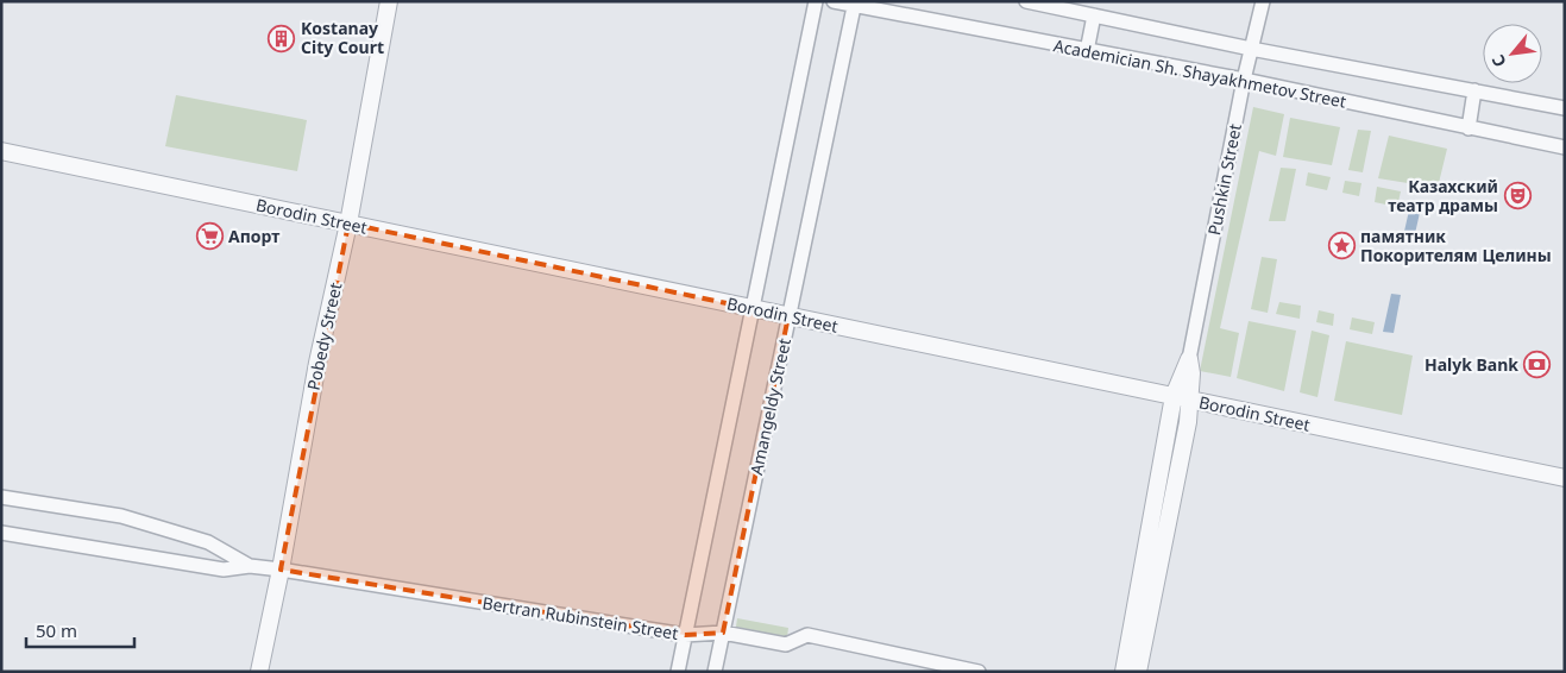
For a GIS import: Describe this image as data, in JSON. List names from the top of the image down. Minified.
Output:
{"streets":{"street":["Academician Sh. Shayakhmetov Street","Pushkin Street","Borodin Street","Pobedy Street","Amangeldy Street","Bertran Rubinstein Street"]},"crossings":[["Academician Sh. Shayakhmetov Street","Pushkin Street"],["Academician Sh. Shayakhmetov Street","Amangeldy Street"],["Pushkin Street","Borodin Street"],["Borodin Street","Pobedy Street"],["Borodin Street","Amangeldy Street"],["Pobedy Street","Bertran Rubinstein Street"],["Amangeldy Street","Bertran Rubinstein Street"]],"places":{"building":["Kostanay City Court"],"theatre":["Казахский театр драмы"],"supermarket":["Апорт"],"place":["памятник Покорителям Целины"],"bank":["Halyk Bank"]},"scale_bar":"50 m","north":"bottom left"}
